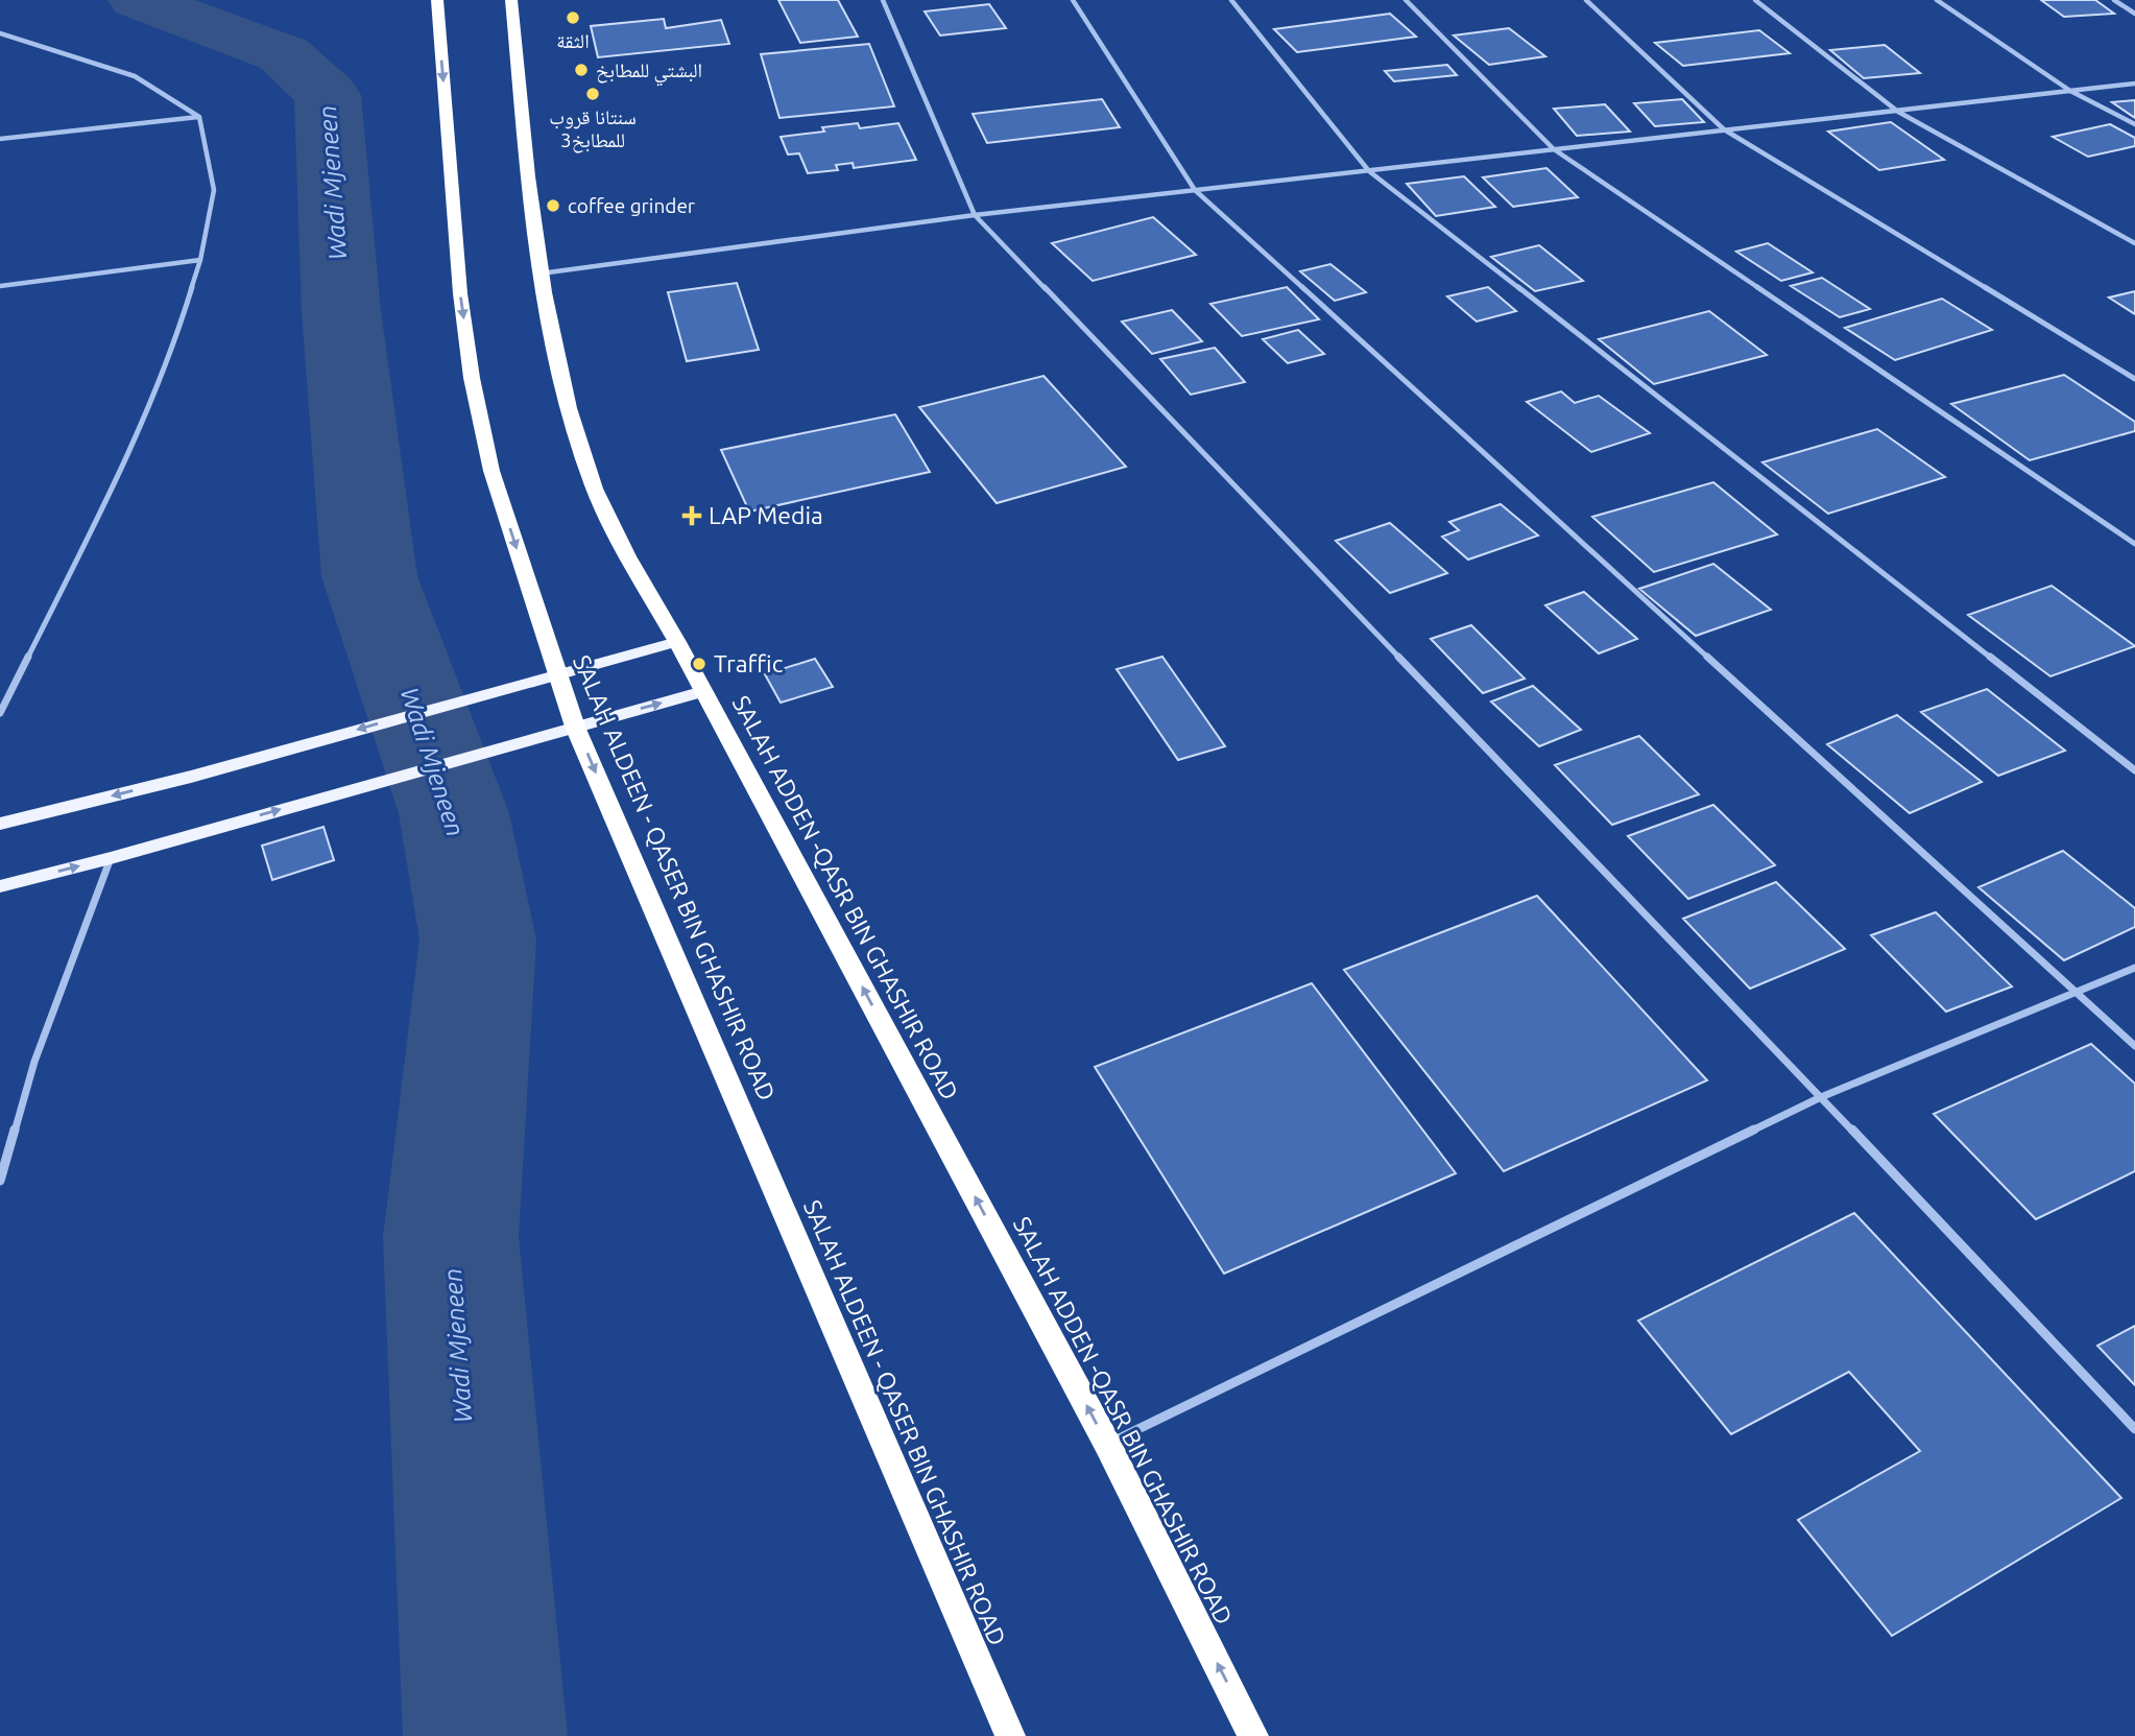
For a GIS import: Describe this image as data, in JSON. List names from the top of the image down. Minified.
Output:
{"streets":{"highway":["SALAH ALDEEN - QASER BIN GHASHIR ROAD","SALAH ADDEN -QASR BIN GHASHIR ROAD"]},"one_way":["SALAH ALDEEN - QASER BIN GHASHIR ROAD","SALAH ADDEN -QASR BIN GHASHIR ROAD"],"water":["Wadi Mjeneen"],"places":{"other":["الثقة","البشتي للمطابخ","سنتانا قروب 3للمطابخ","coffee grinder","Traffic"],"health":["LAP Media"]}}
